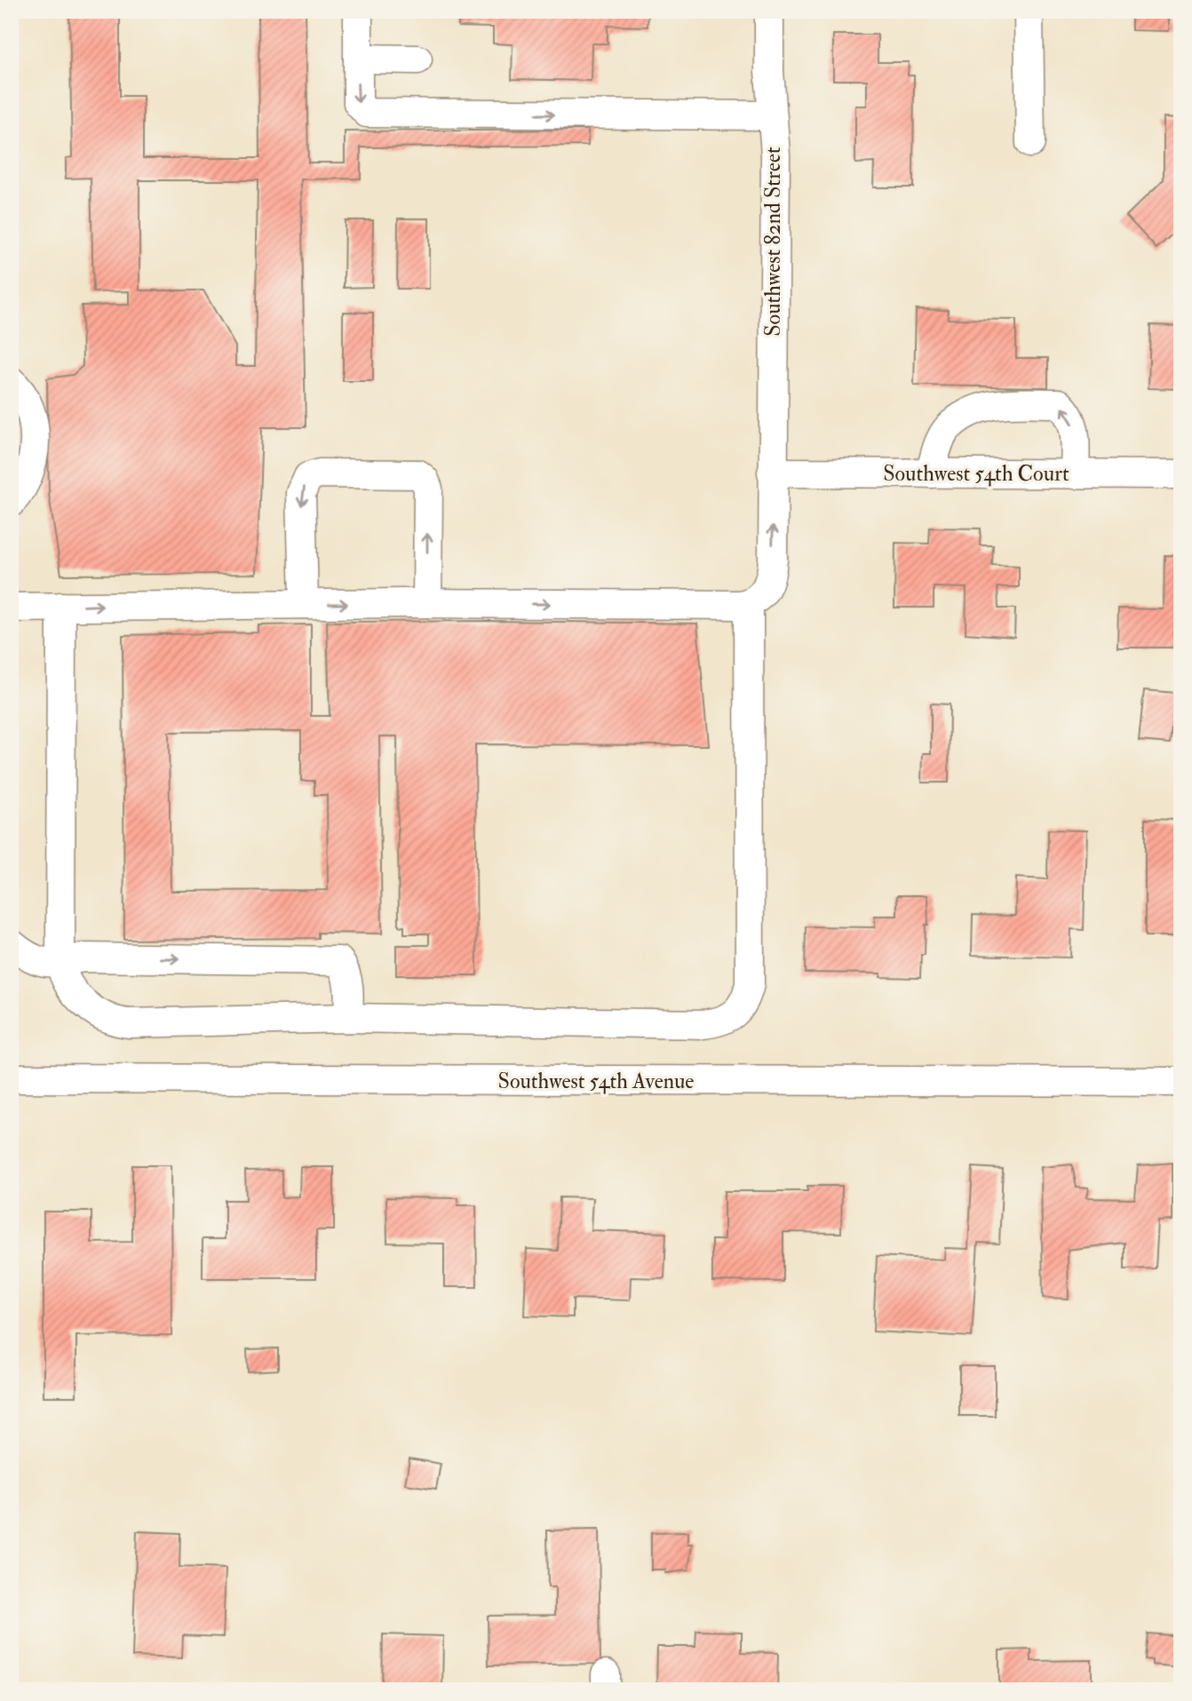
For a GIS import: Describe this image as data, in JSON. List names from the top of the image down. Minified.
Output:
{"streets":{"street":["Southwest 82nd Street","Southwest 54th Court","Southwest 54th Avenue"]},"crossings":[["Southwest 82nd Street","Southwest 54th Court"]]}
